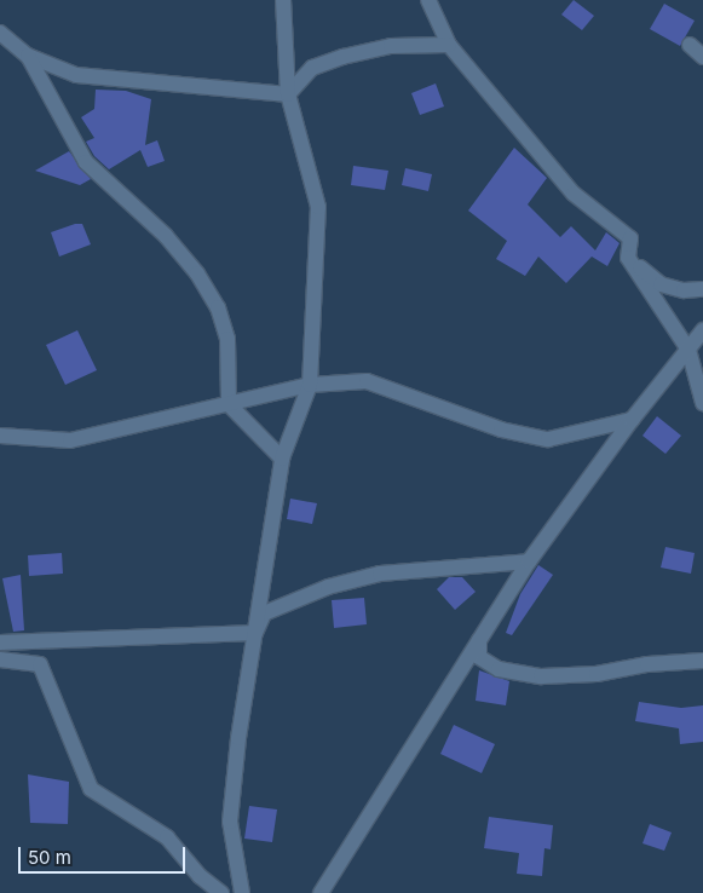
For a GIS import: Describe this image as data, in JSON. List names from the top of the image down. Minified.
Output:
{"scale_bar":"50 m"}
